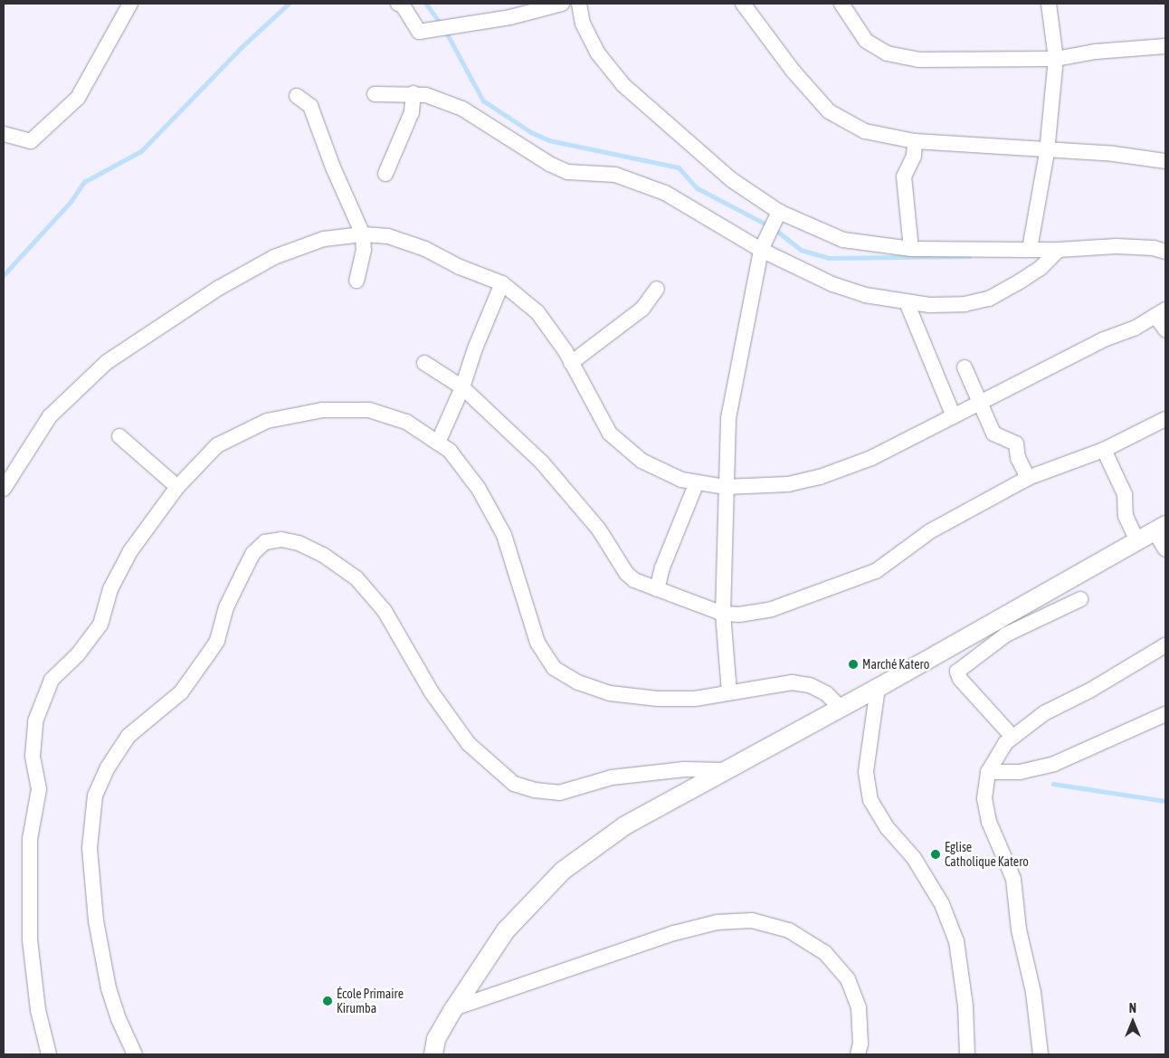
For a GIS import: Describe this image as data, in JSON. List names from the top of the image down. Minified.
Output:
{"places":["Marché Katero","Eglise Catholique Katero","École Primaire Kirumba"],"north":"top"}
